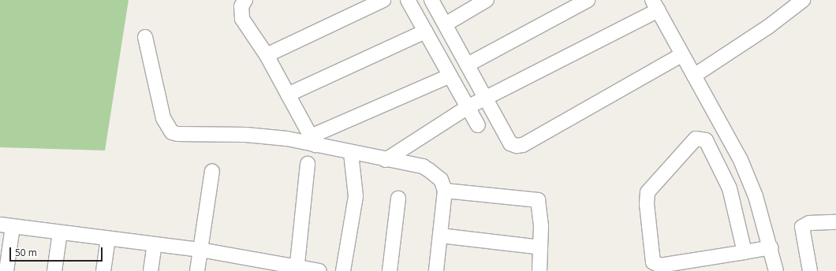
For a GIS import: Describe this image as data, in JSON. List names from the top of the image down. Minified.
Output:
{"scale_bar":"50 m"}
